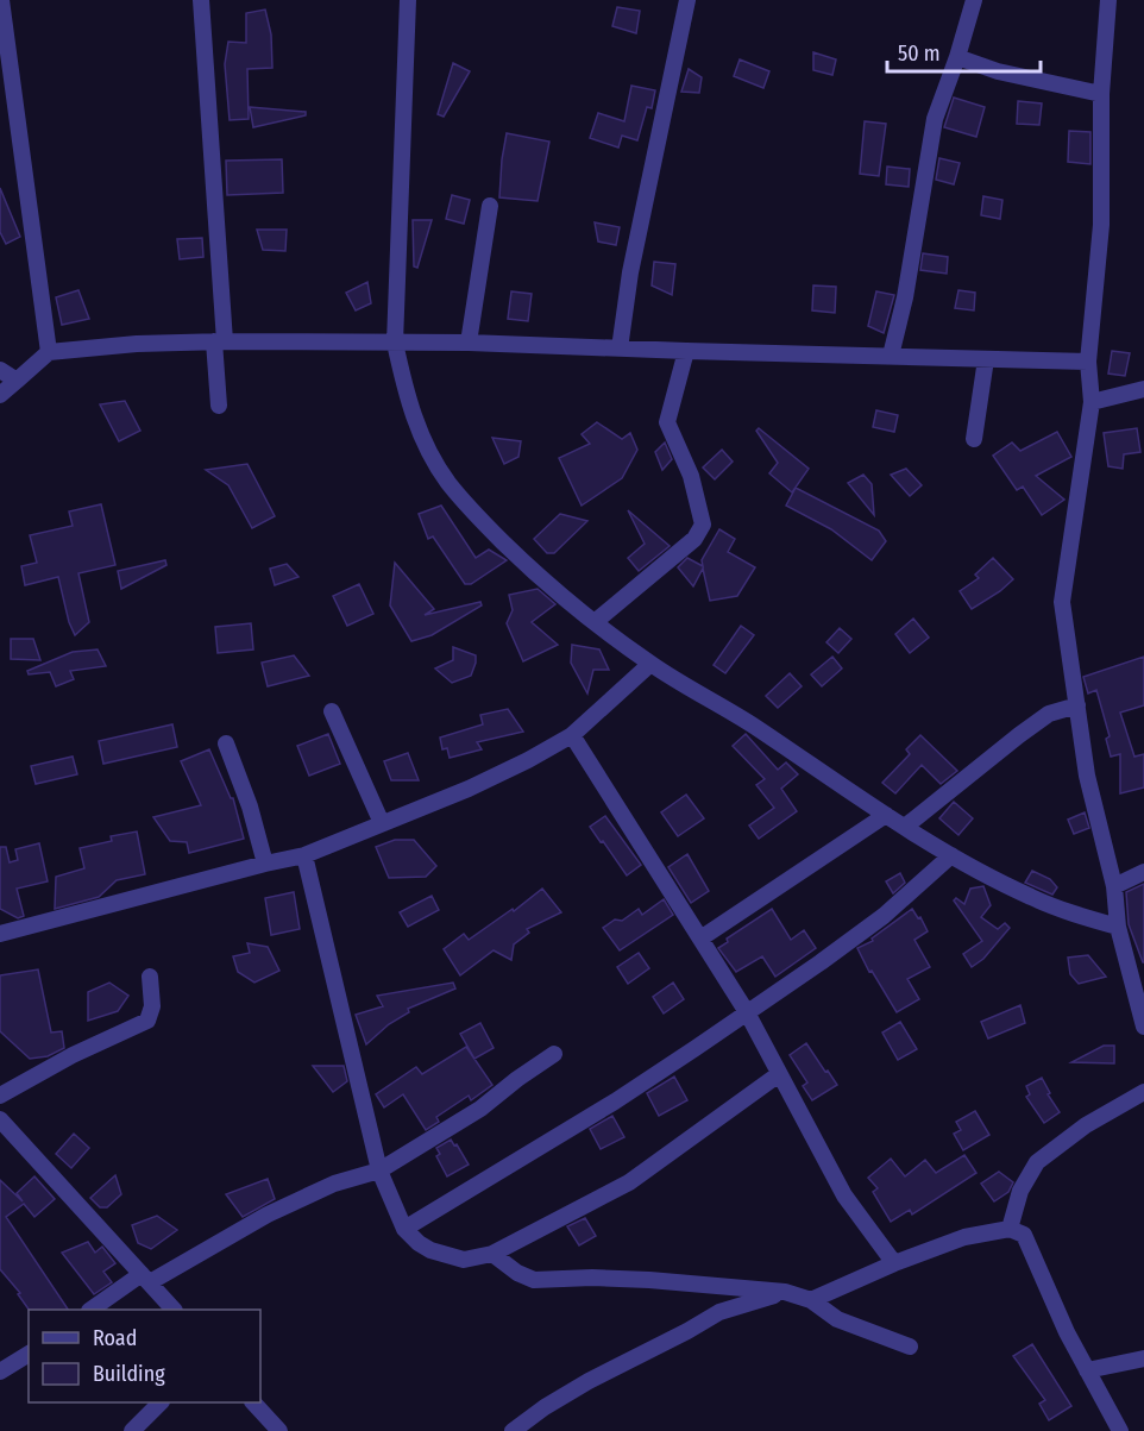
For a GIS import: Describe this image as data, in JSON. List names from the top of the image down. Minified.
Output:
{"legend":["Road","Building"],"scale_bar":"50 m"}
